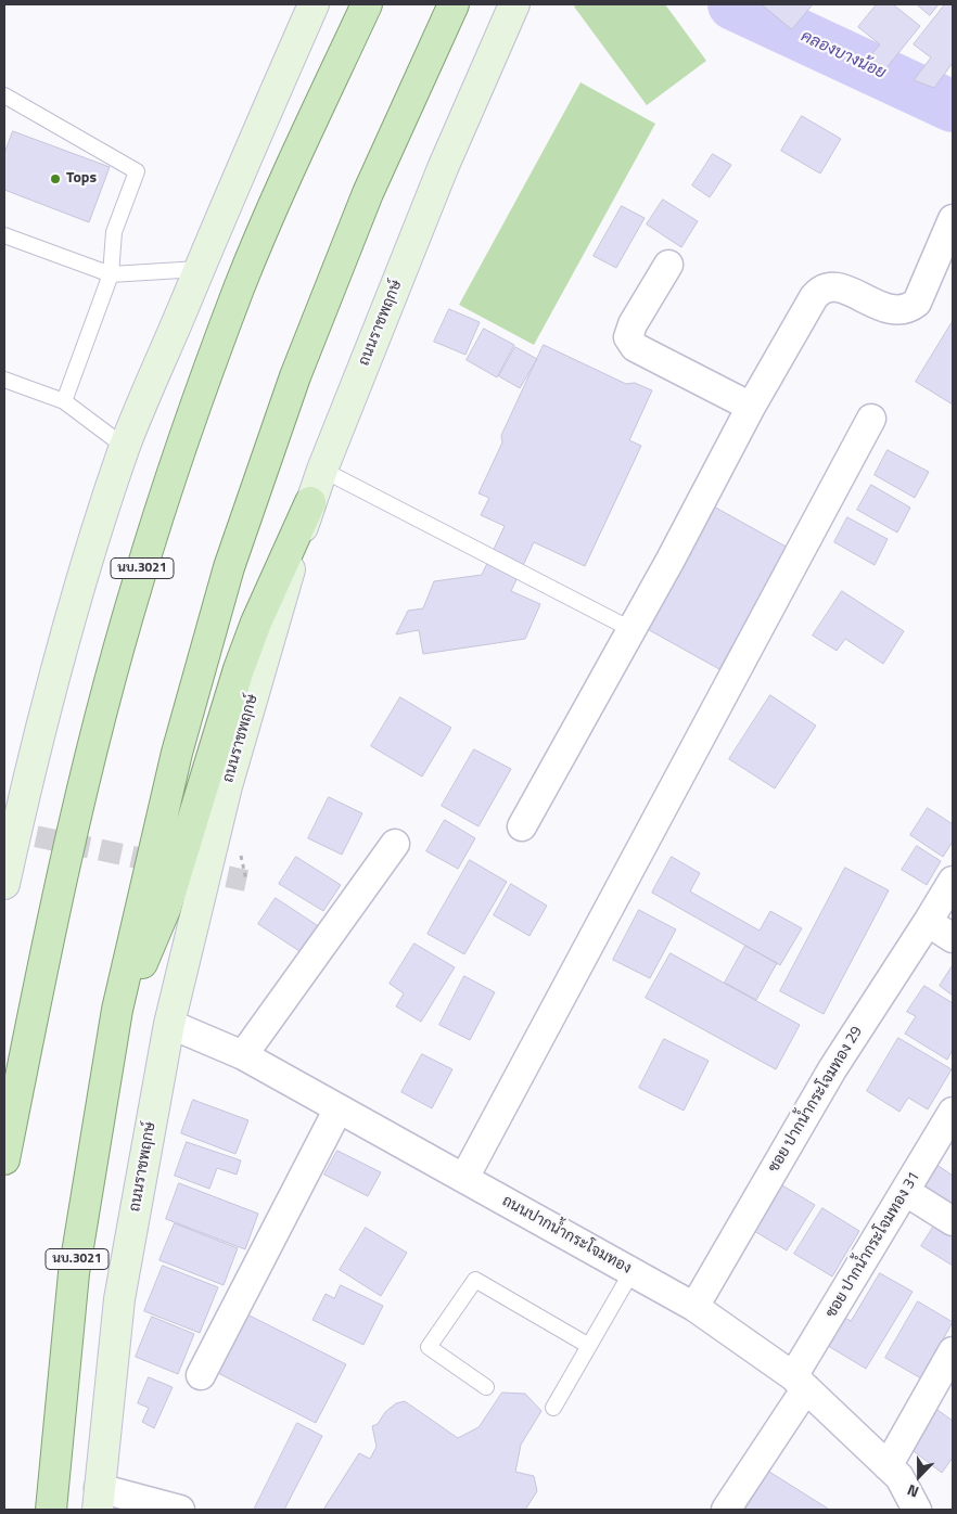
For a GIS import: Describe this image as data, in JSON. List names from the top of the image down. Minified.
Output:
{"streets":{"main road":["ถนนราชพฤกษ์","นบ.3021"],"street":["ซอย ปากน้ำกระโจมทอง 29","ถนนปากน้ำกระโจมทอง","ซอย ปากน้ำกระโจมทอง 31"]},"crossings":[["ถนนราชพฤกษ์","ถนนปากน้ำกระโจมทอง"],["ซอย ปากน้ำกระโจมทอง 29","ถนนปากน้ำกระโจมทอง"],["ถนนปากน้ำกระโจมทอง","ซอย ปากน้ำกระโจมทอง 31"]],"water":["คลองบางน้อย"],"places":["Tops"],"north":"bottom"}
